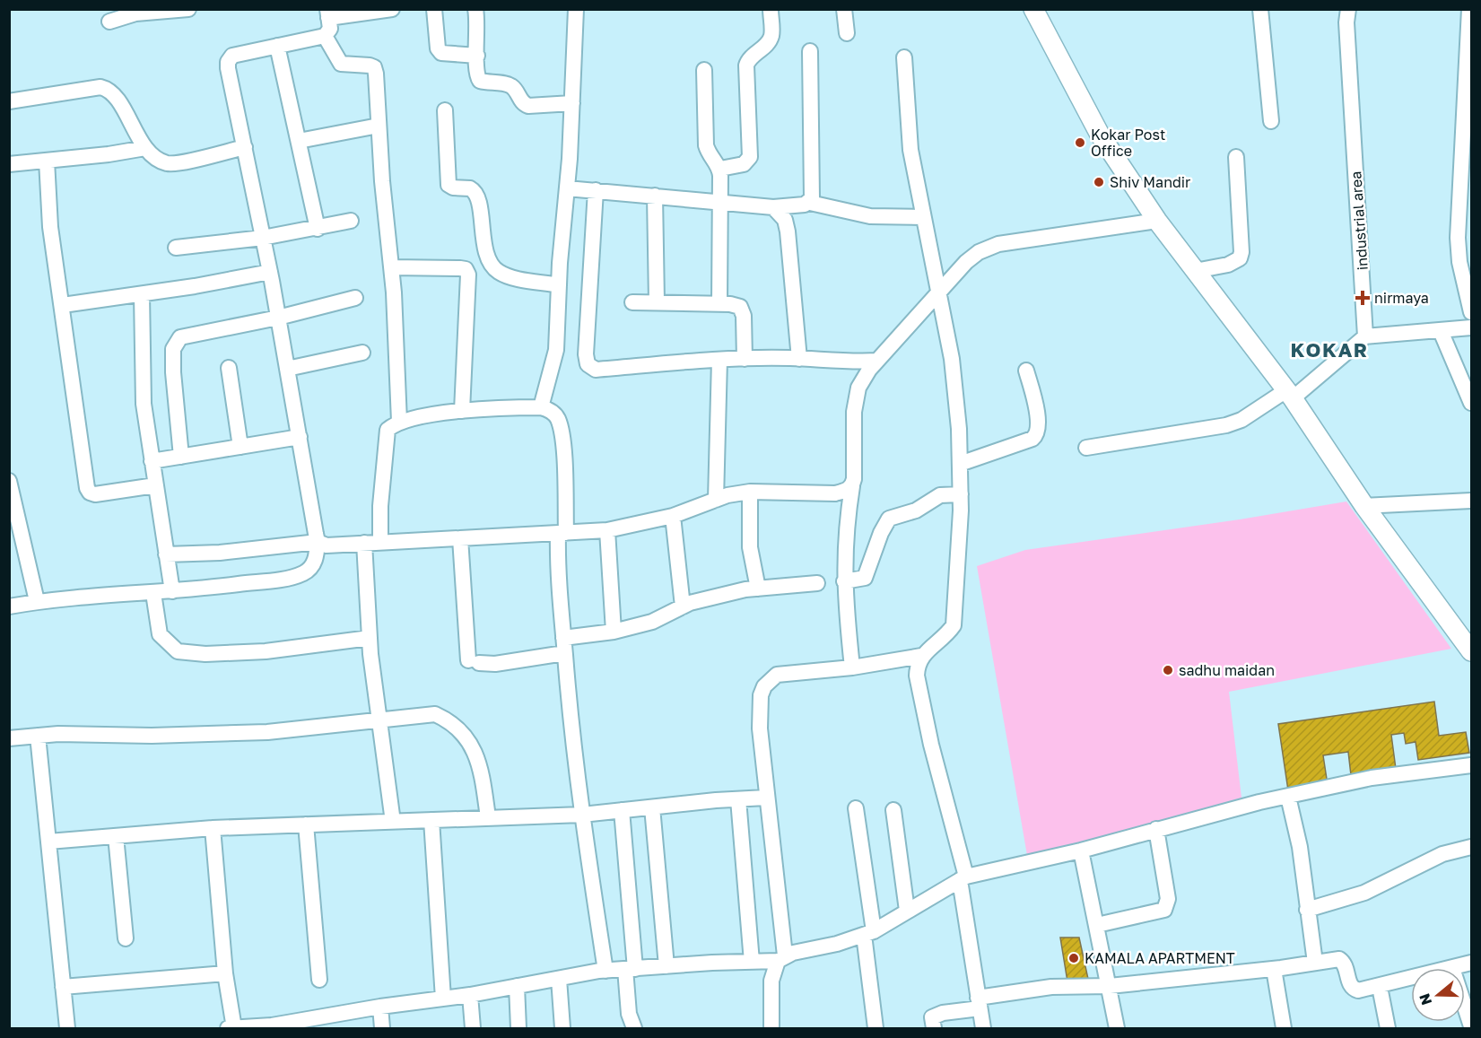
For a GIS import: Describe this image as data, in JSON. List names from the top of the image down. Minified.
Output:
{"streets":{"street":["industrial area"]},"districts":["KOKAR"],"places":{"other":["Kokar Post Office","Shiv Mandir","sadhu maidan","KAMALA APARTMENT"],"health":["nirmaya"]},"north":"left"}
